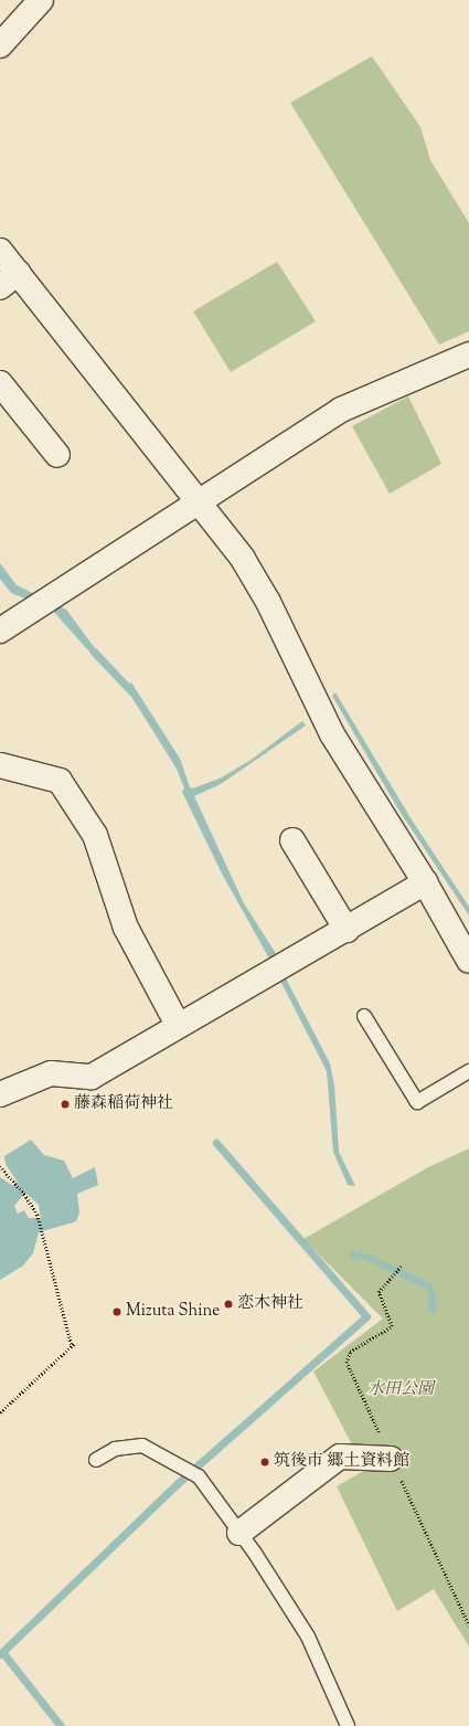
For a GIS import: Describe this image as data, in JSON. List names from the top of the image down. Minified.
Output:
{"parks":["水田公園"],"places":["藤森稲荷神社","恋木神社","Mizuta Shine","筑後市 郷土資料館"]}
